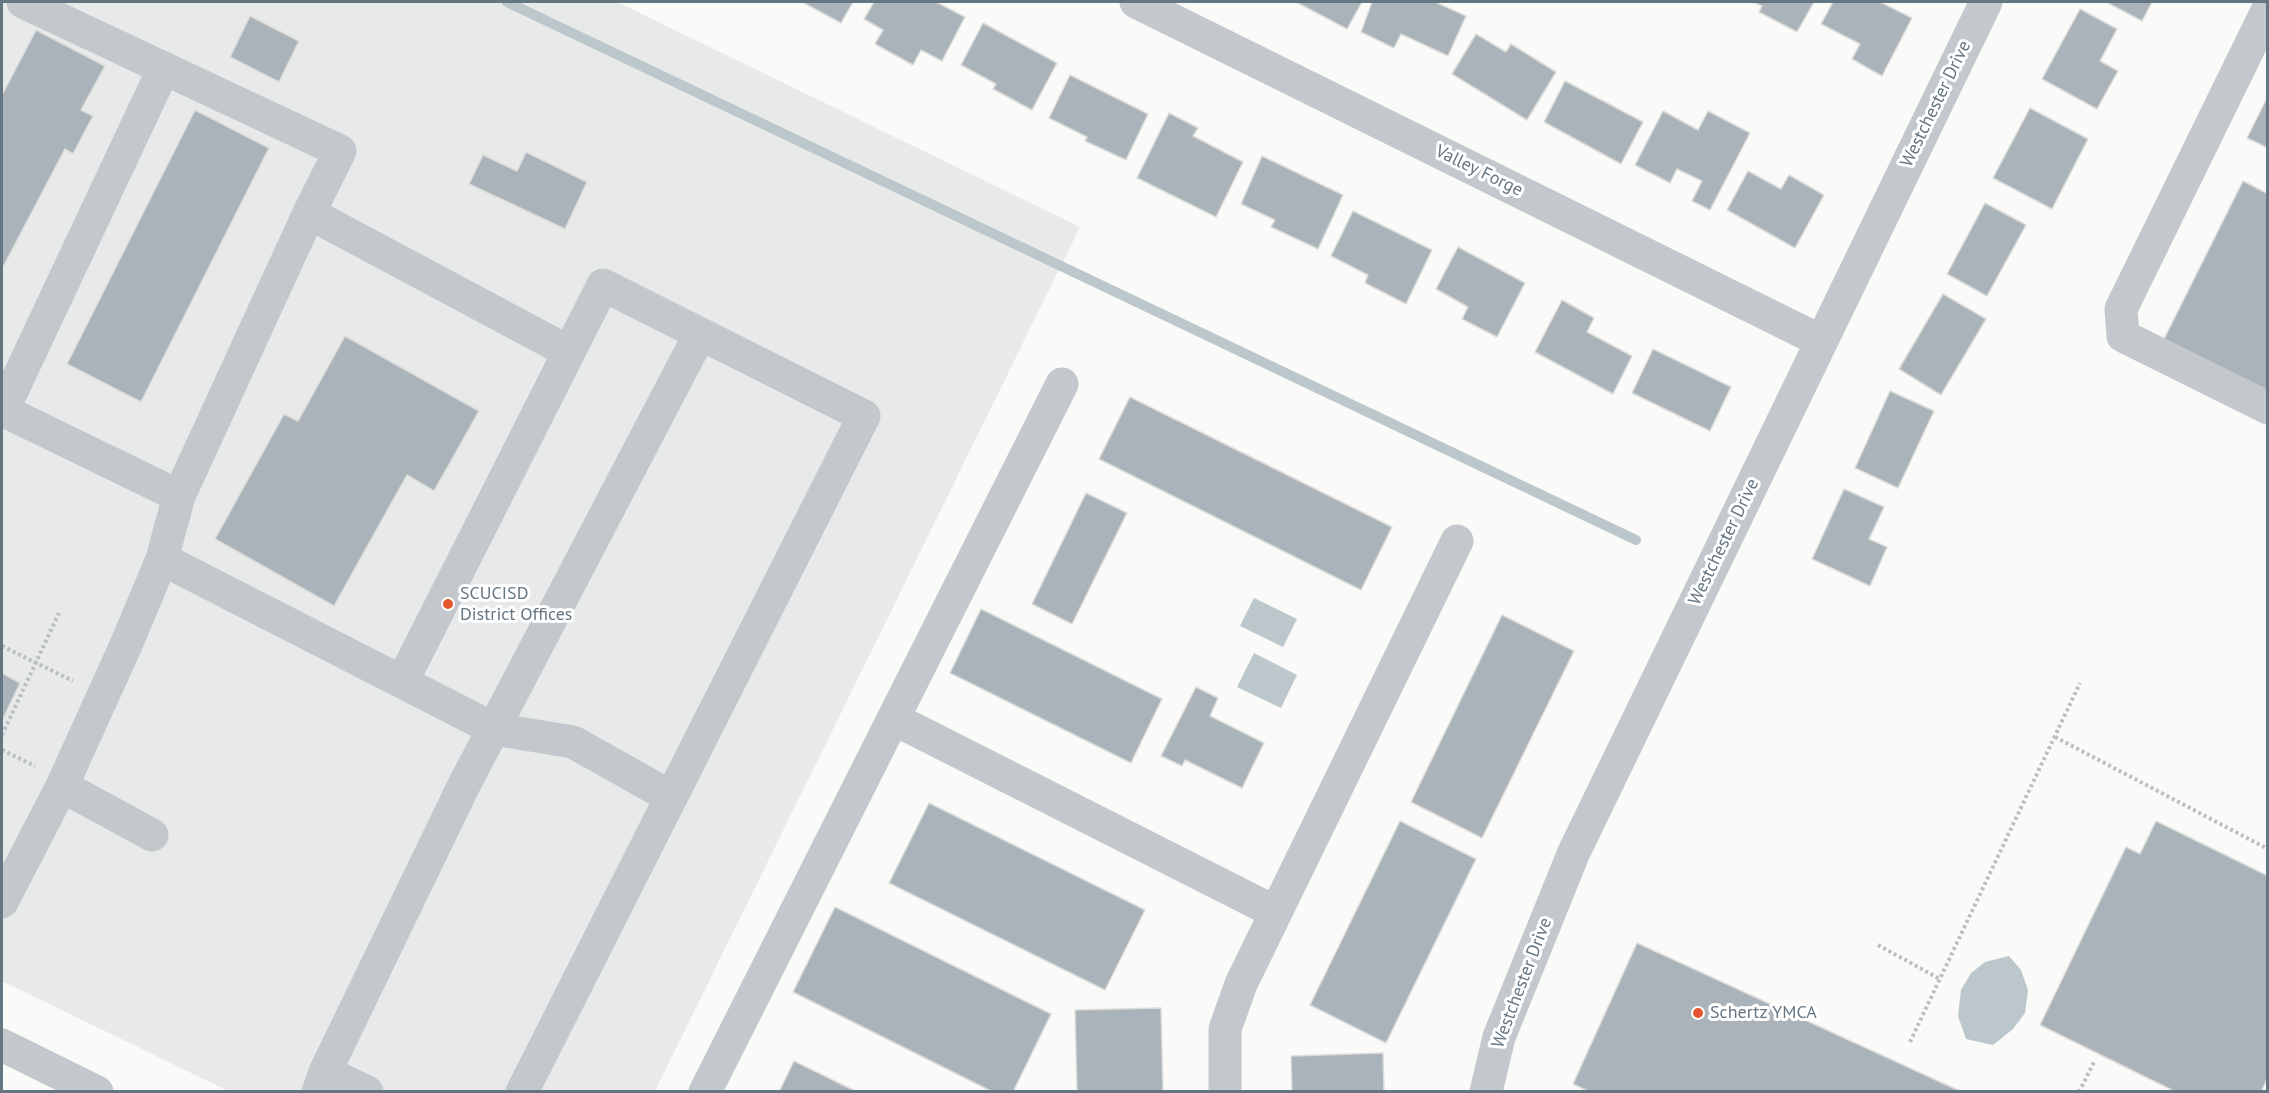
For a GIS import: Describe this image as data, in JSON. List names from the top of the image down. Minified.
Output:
{"streets":{"street":["Westchester Drive","Valley Forge"]},"crossings":[["Westchester Drive","Valley Forge"]],"places":["SCUCISD District Offices","Schertz YMCA"]}
